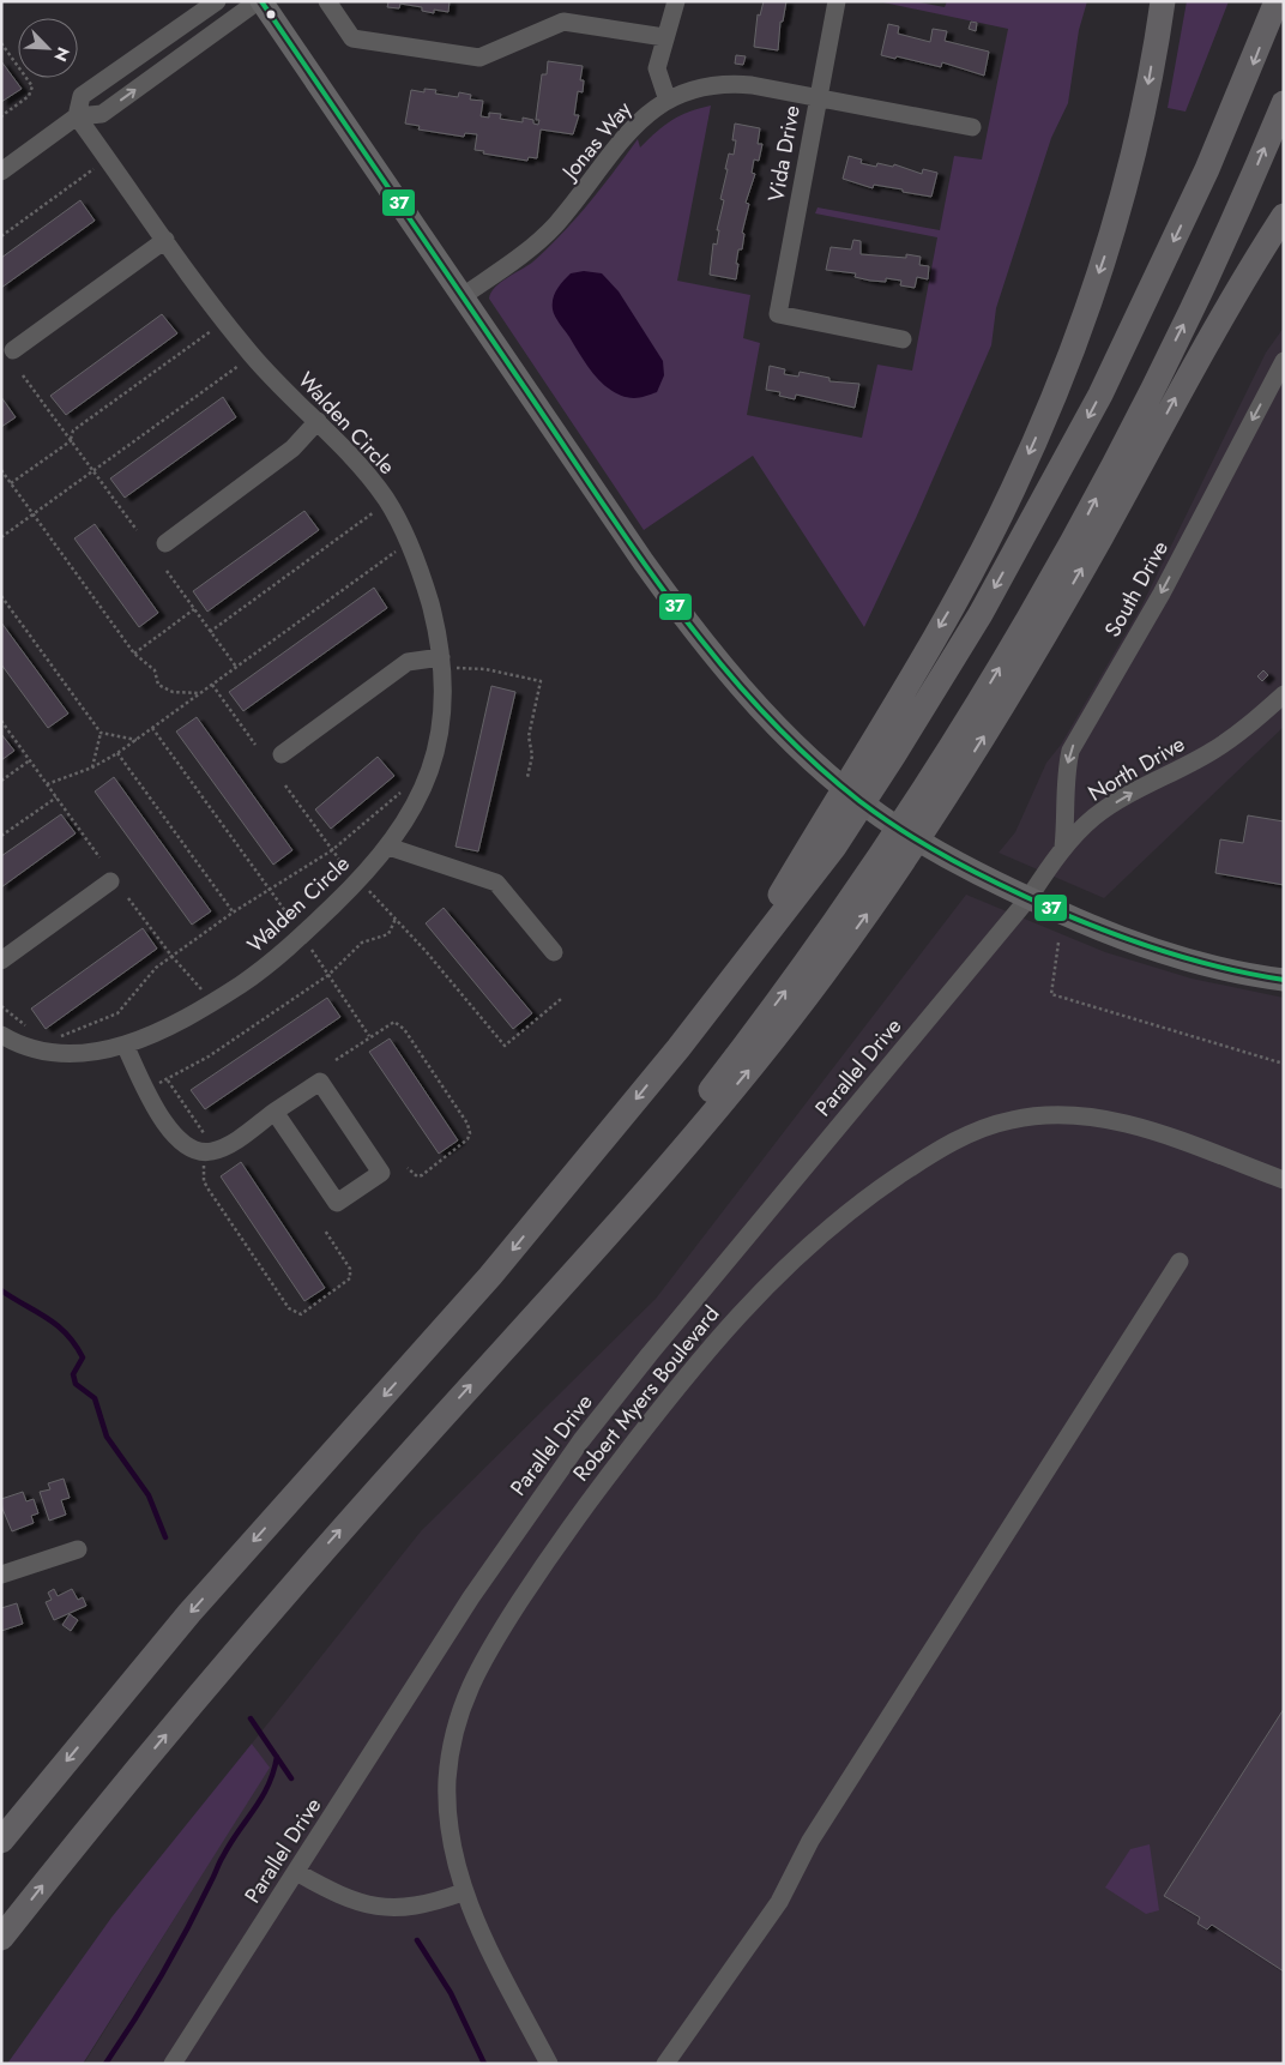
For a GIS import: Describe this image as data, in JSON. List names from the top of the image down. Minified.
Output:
{"streets":{"street":["Jonas Way","Vida Drive","Walden Circle","South Drive","North Drive","Parallel Drive","Robert Myers Boulevard"]},"crossings":[["Jonas Way","Vida Drive"],["South Drive","North Drive"],["North Drive","Parallel Drive"]],"one_way":["South Drive","North Drive"],"lines":["transit line 37"],"north":"bottom right"}
